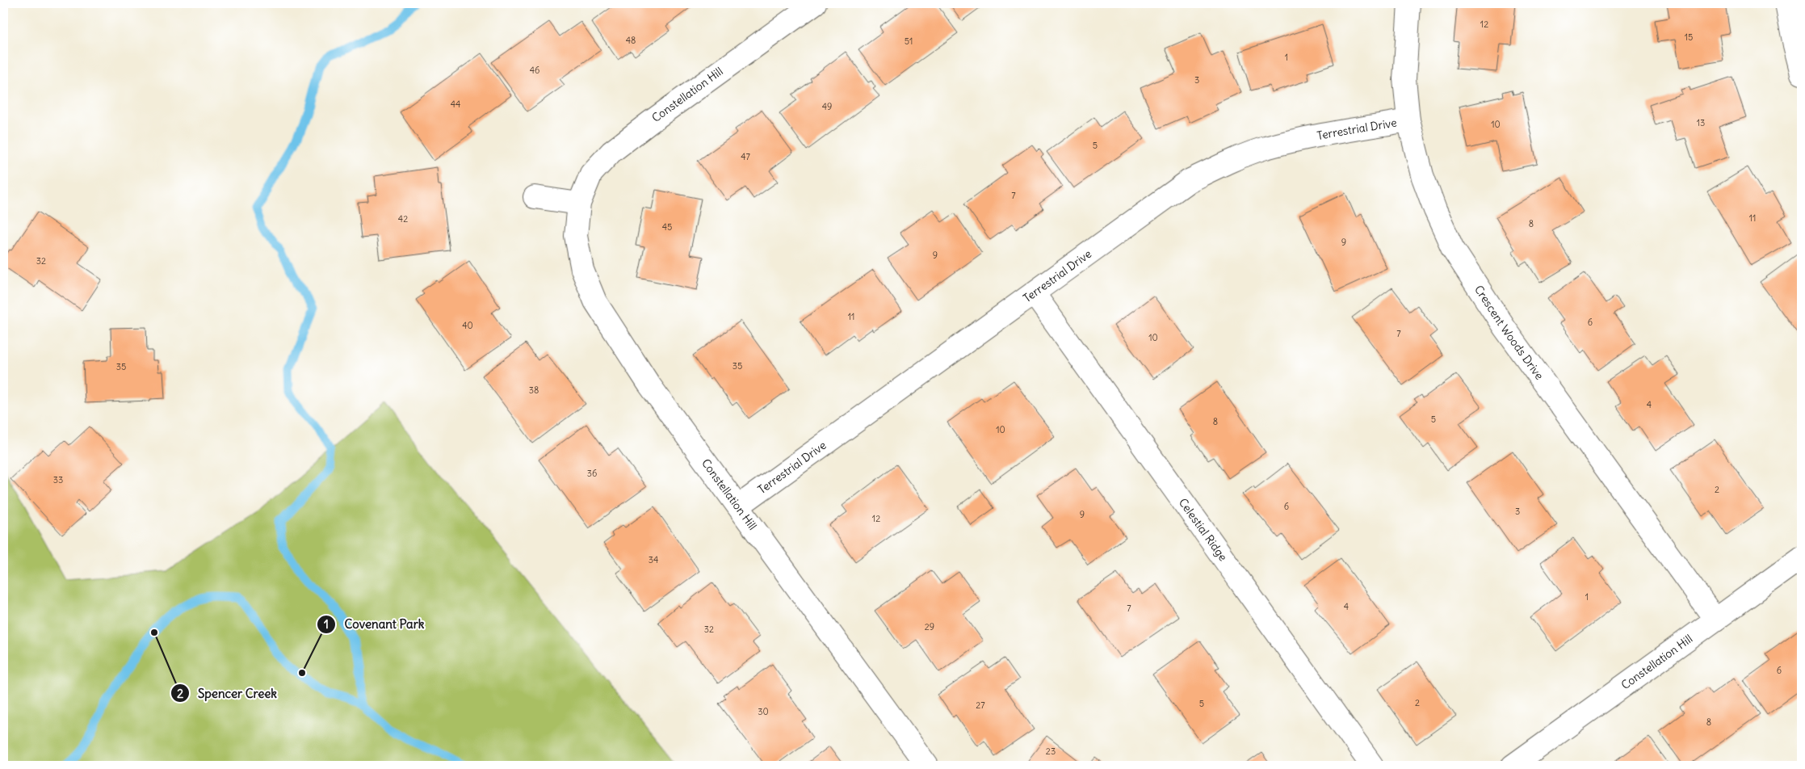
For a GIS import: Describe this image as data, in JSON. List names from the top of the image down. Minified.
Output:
{"streets":{"street":["Constellation Hill","Terrestrial Drive","Crescent Woods Drive","Celestial Ridge"]},"crossings":[["Constellation Hill","Terrestrial Drive"],["Constellation Hill","Crescent Woods Drive"],["Terrestrial Drive","Crescent Woods Drive"],["Terrestrial Drive","Celestial Ridge"]],"places":["Spencer Creek","Covenant Park"],"house_numbers":["12","15","48","51","1","46","3","44","49","13","10","5","47","7","11","42","8","45","9","9","32","11","6","40","7","10","35","35","38","4","5","8","10","36","33","2","6","3","9","12","34","1","4","7","29","32","6","2","5","27","30","8","23"]}
